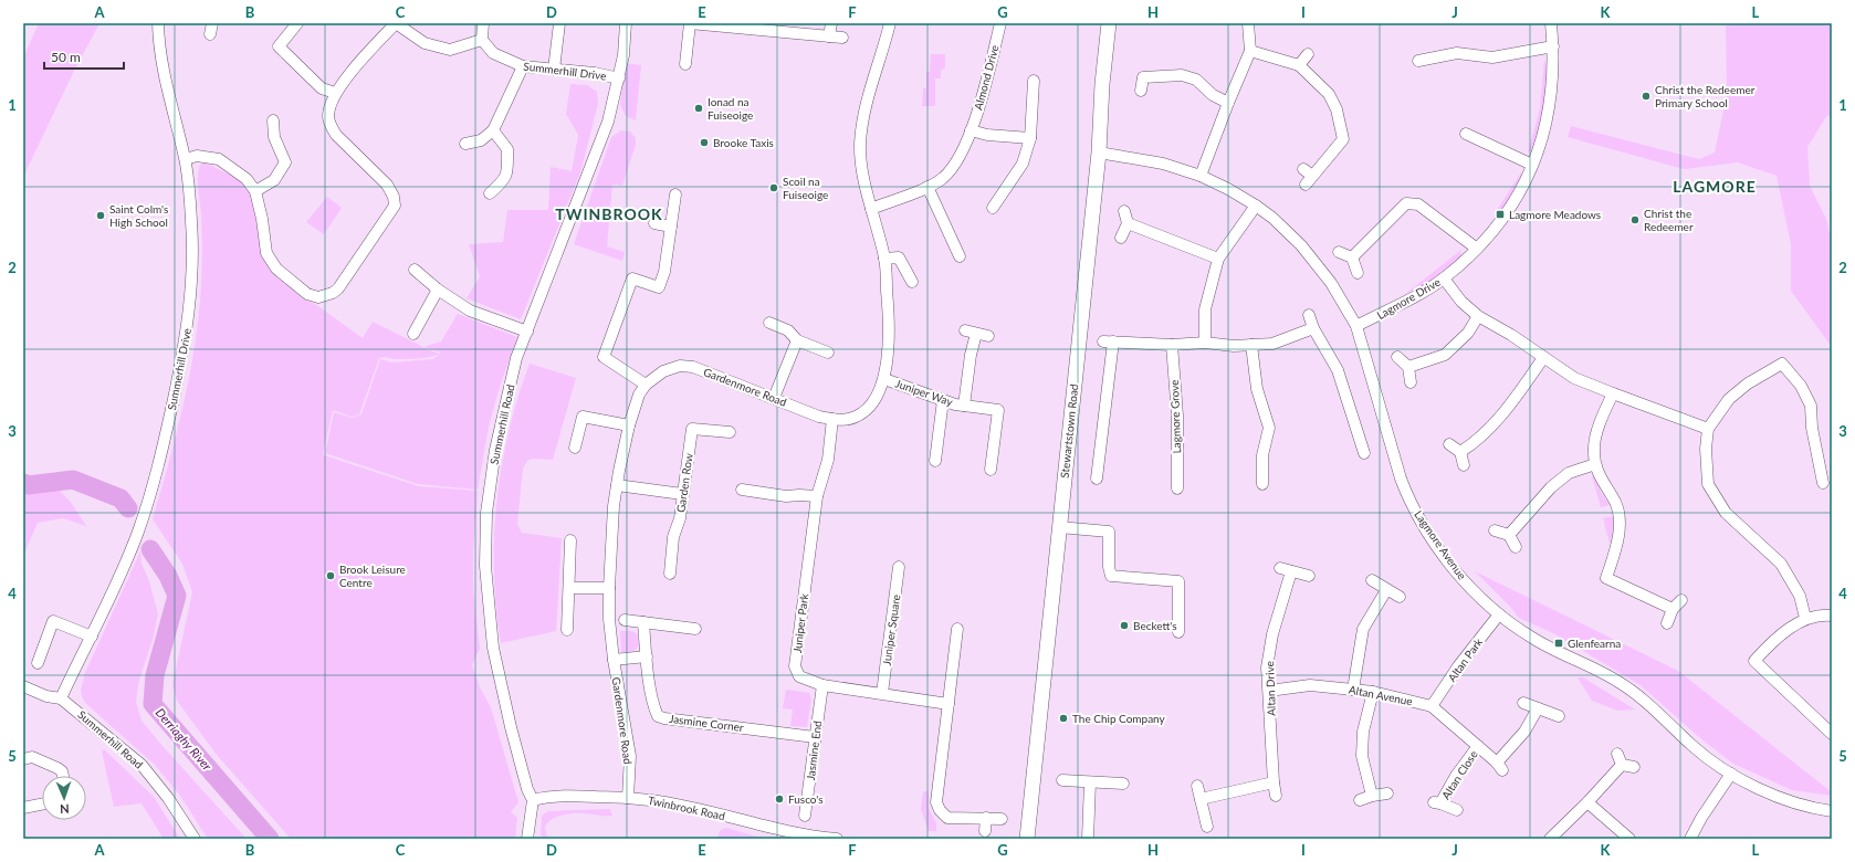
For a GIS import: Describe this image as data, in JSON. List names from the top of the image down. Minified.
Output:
{"streets":{"main road":["Stewartstown Road"],"street":["Summerhill Drive","Almond Drive","Lagmore Drive","Gardenmore Road","Juniper Way","Lagmore Grove","Summerhill Road","Garden Row","Lagmore Avenue","Juniper Park","Juniper Square","Altan Park","Altan Drive","Altan Avenue","Jasmine Corner","Jasmine End","Altan Close","Twinbrook Road"]},"crossings":[["Summerhill Drive","Summerhill Road"],["Almond Drive","Gardenmore Road"],["Lagmore Drive","Lagmore Avenue"],["Gardenmore Road","Juniper Way"],["Gardenmore Road","Juniper Park"],["Gardenmore Road","Twinbrook Road"],["Summerhill Road","Twinbrook Road"],["Stewartstown Road","Lagmore Avenue"],["Lagmore Avenue","Altan Park"],["Juniper Park","Juniper Square"],["Juniper Park","Jasmine End"],["Altan Park","Altan Avenue"],["Altan Drive","Altan Avenue"],["Altan Avenue","Altan Close"],["Jasmine Corner","Jasmine End"]],"districts":["LAGMORE","TWINBROOK"],"water":["Derriaghy River"],"places":{"other":["Christ the Redeemer Primary School","Ionad na Fuiseoige","Brooke Taxis","Scoil na Fuiseoige","Saint Colm's High School","Christ the Redeemer","Brook Leisure Centre","Beckett's","The Chip Company","Fusco's"],"transit":["Lagmore Meadows","Glenfearna"]},"scale_bar":"50 m","north":"bottom","grid":{"columns":["A","B","C","D","E","F","G","H","I","J","K","L"],"rows":["1","2","3","4","5"]}}
